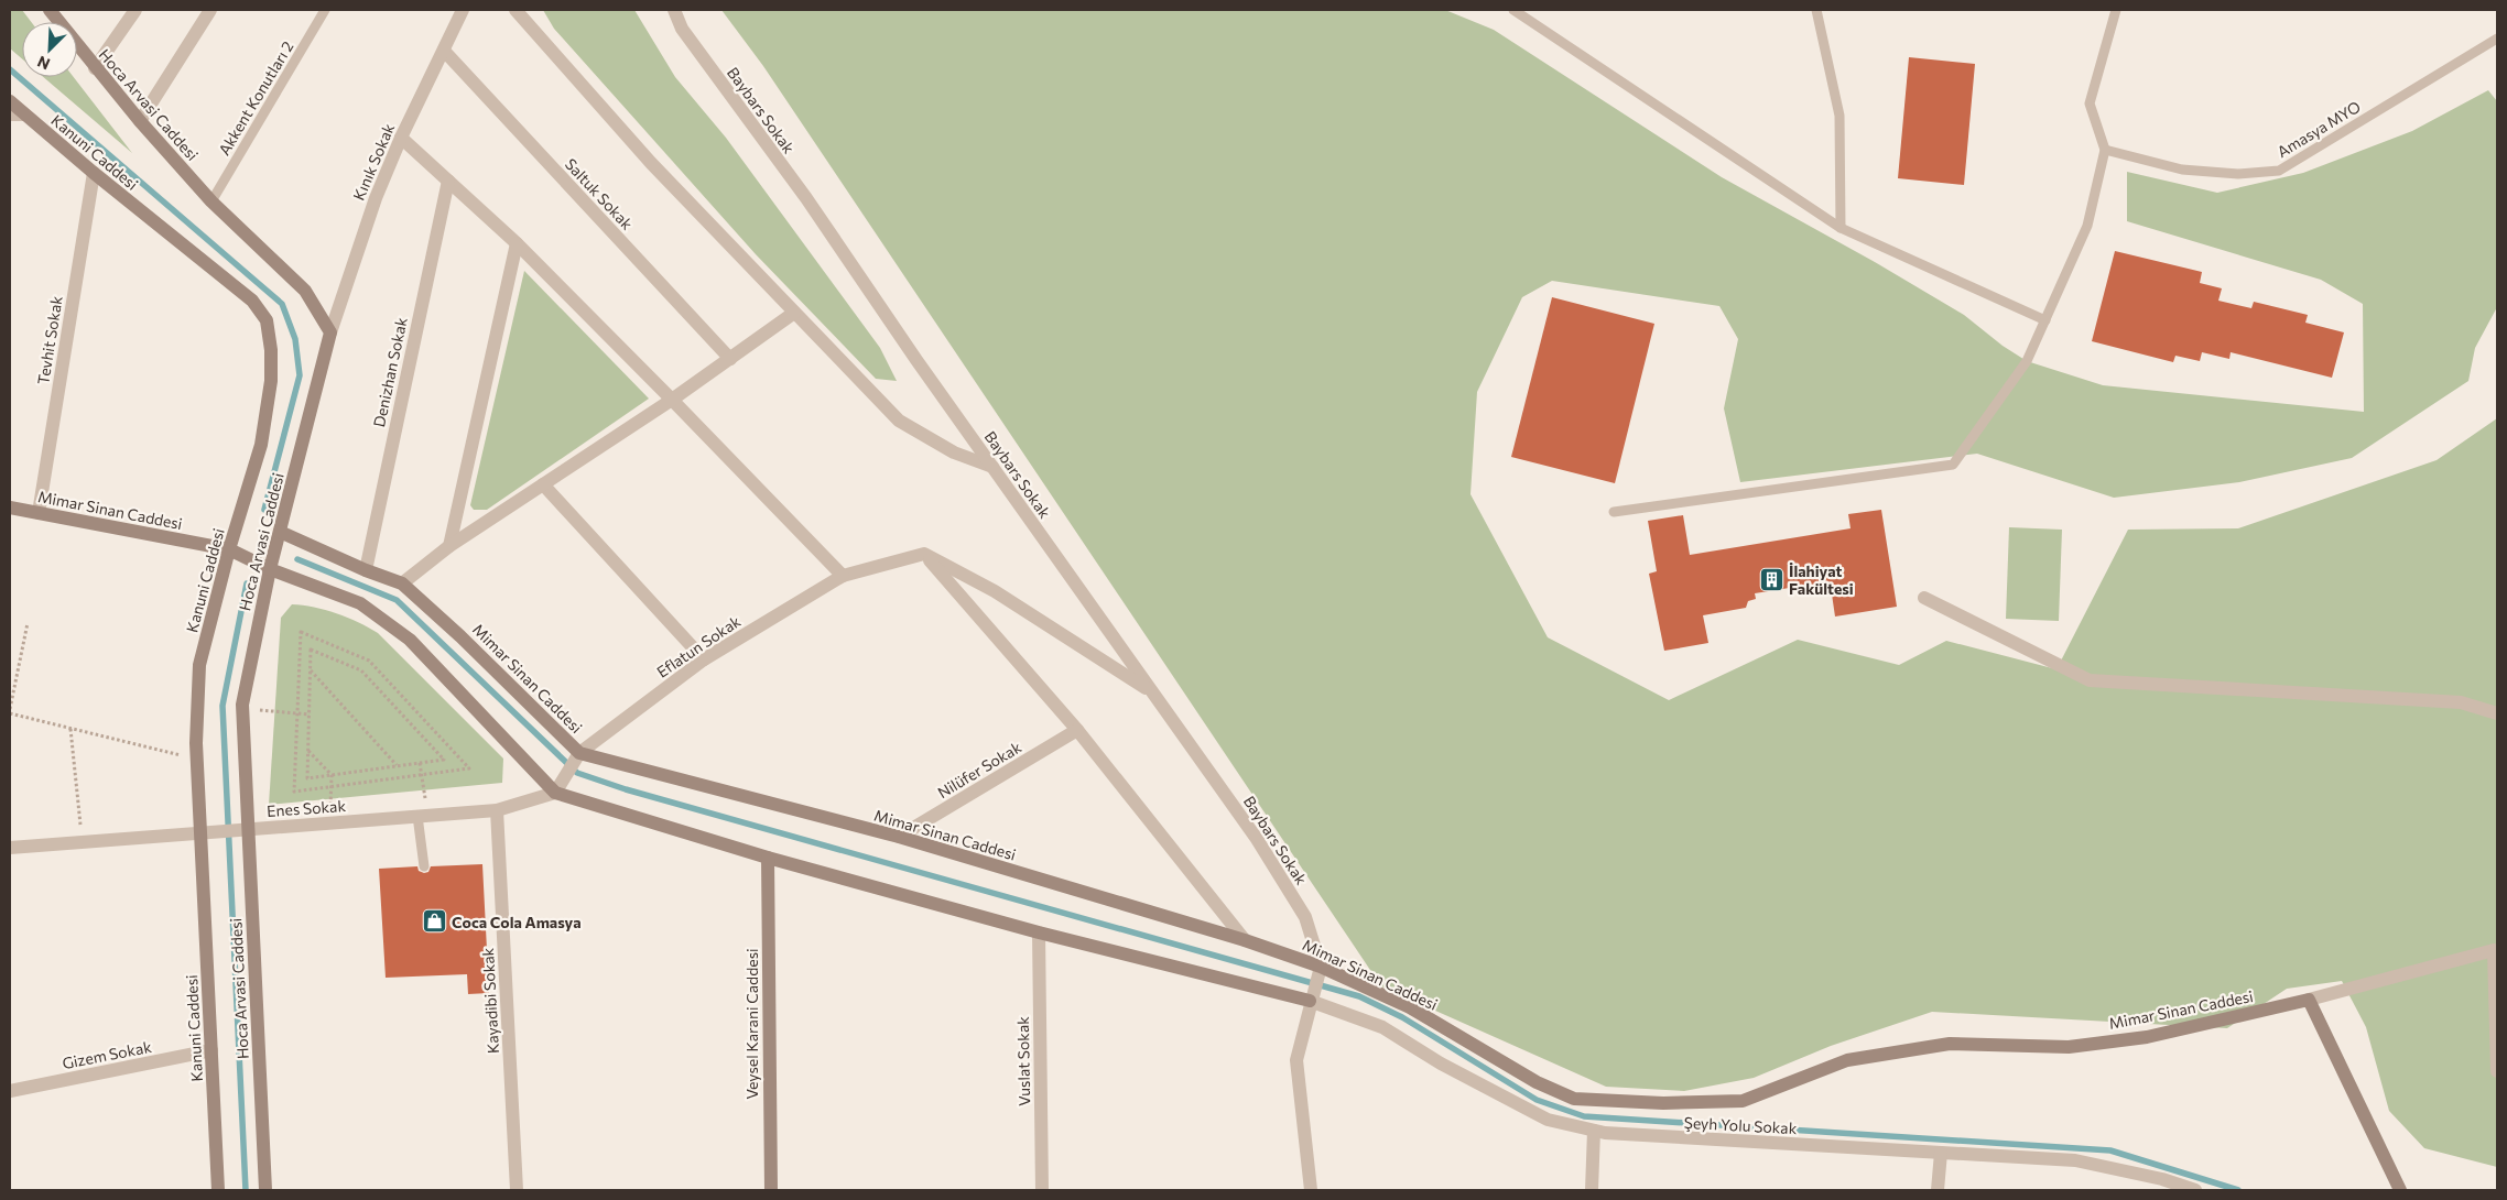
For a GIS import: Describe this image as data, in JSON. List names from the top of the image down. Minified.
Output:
{"streets":{"street":["Hoca Arvasi Caddesi","Baybars Sokak","Kanuni Caddesi","Kınık Sokak","Saltuk Sokak","Tevhit Sokak","Denizhan Sokak","Mimar Sinan Caddesi","Eflatun Sokak","Nilüfer Sokak","Enes Sokak","Kayadibi Sokak","Veysel Karani Caddesi","Gizem Sokak","Vuslat Sokak","Şeyh Yolu Sokak"],"lane":["Akkent Konutları 2","Amasya MYO"]},"crossings":[["Akkent Konutları 2","Hoca Arvasi Caddesi"],["Hoca Arvasi Caddesi","Kınık Sokak"],["Hoca Arvasi Caddesi","Mimar Sinan Caddesi"],["Hoca Arvasi Caddesi","Enes Sokak"],["Baybars Sokak","Mimar Sinan Caddesi"],["Kanuni Caddesi","Tevhit Sokak"],["Kanuni Caddesi","Mimar Sinan Caddesi"],["Kanuni Caddesi","Enes Sokak"],["Kanuni Caddesi","Gizem Sokak"],["Kınık Sokak","Saltuk Sokak"],["Tevhit Sokak","Mimar Sinan Caddesi"],["Denizhan Sokak","Mimar Sinan Caddesi"],["Mimar Sinan Caddesi","Eflatun Sokak"],["Mimar Sinan Caddesi","Nilüfer Sokak"],["Mimar Sinan Caddesi","Enes Sokak"],["Mimar Sinan Caddesi","Veysel Karani Caddesi"],["Mimar Sinan Caddesi","Vuslat Sokak"],["Mimar Sinan Caddesi","Şeyh Yolu Sokak"],["Enes Sokak","Kayadibi Sokak"]],"places":{"building":["İlahiyat Fakültesi"],"shop":["Coca Cola Amasya"]},"north":"bottom left"}
